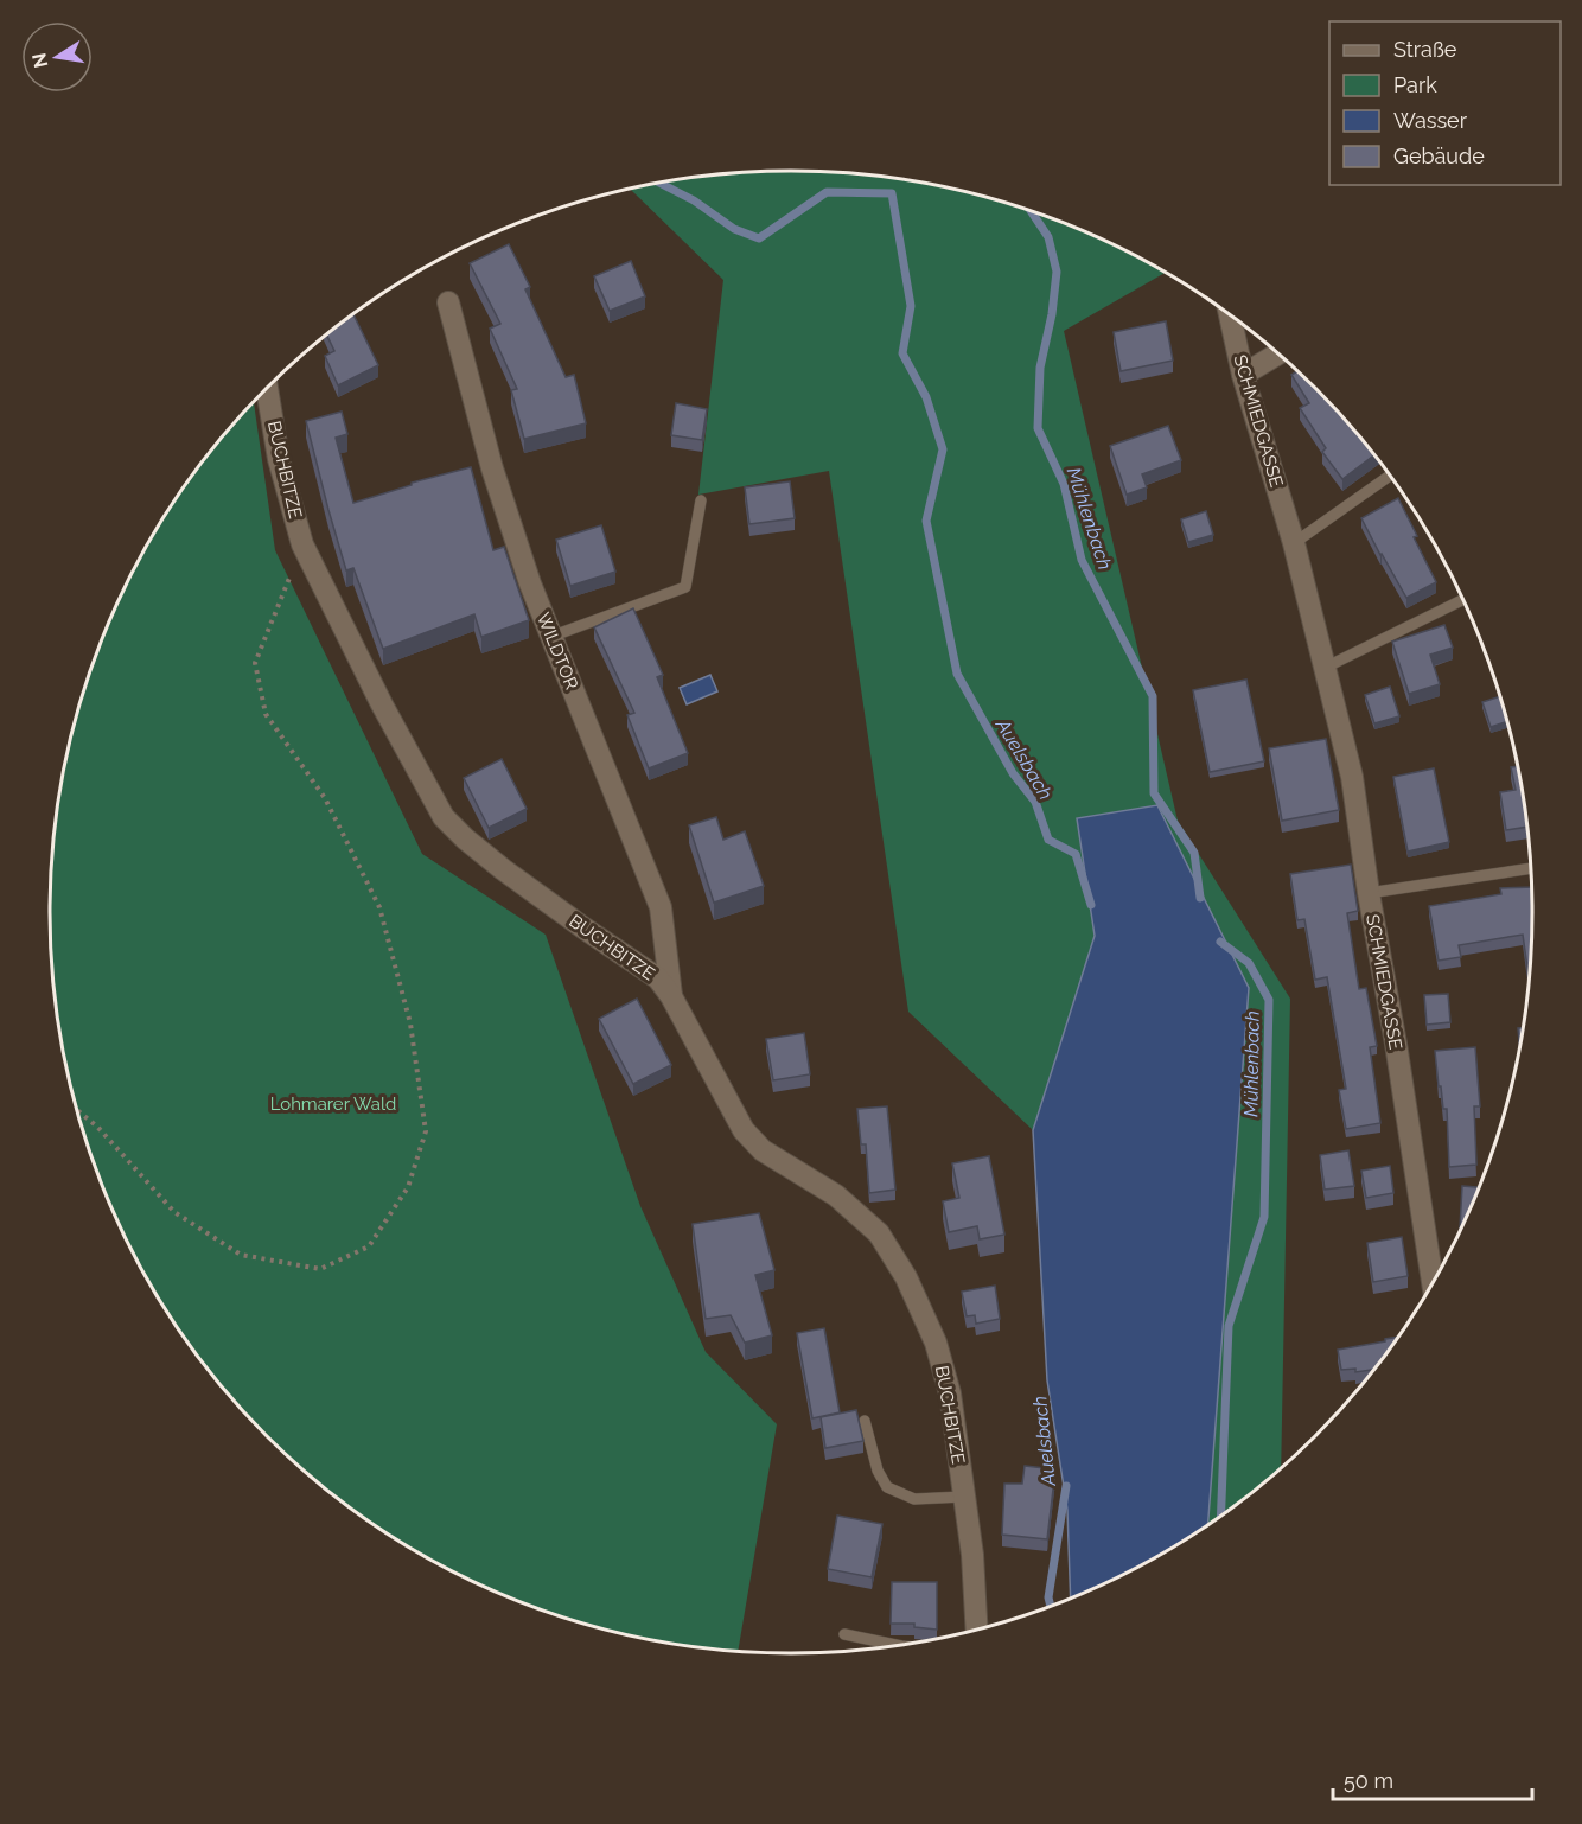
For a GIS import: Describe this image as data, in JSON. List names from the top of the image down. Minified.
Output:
{"streets":{"street":["SCHMIEDGASSE","BUCHBITZE","WILDTOR"]},"crossings":[["BUCHBITZE","WILDTOR"]],"water":["Mühlenbach","Auelsbach"],"parks":["Lohmarer Wald"],"legend":["Straße","Park","Wasser","Gebäude"],"scale_bar":"50 m","north":"left"}
